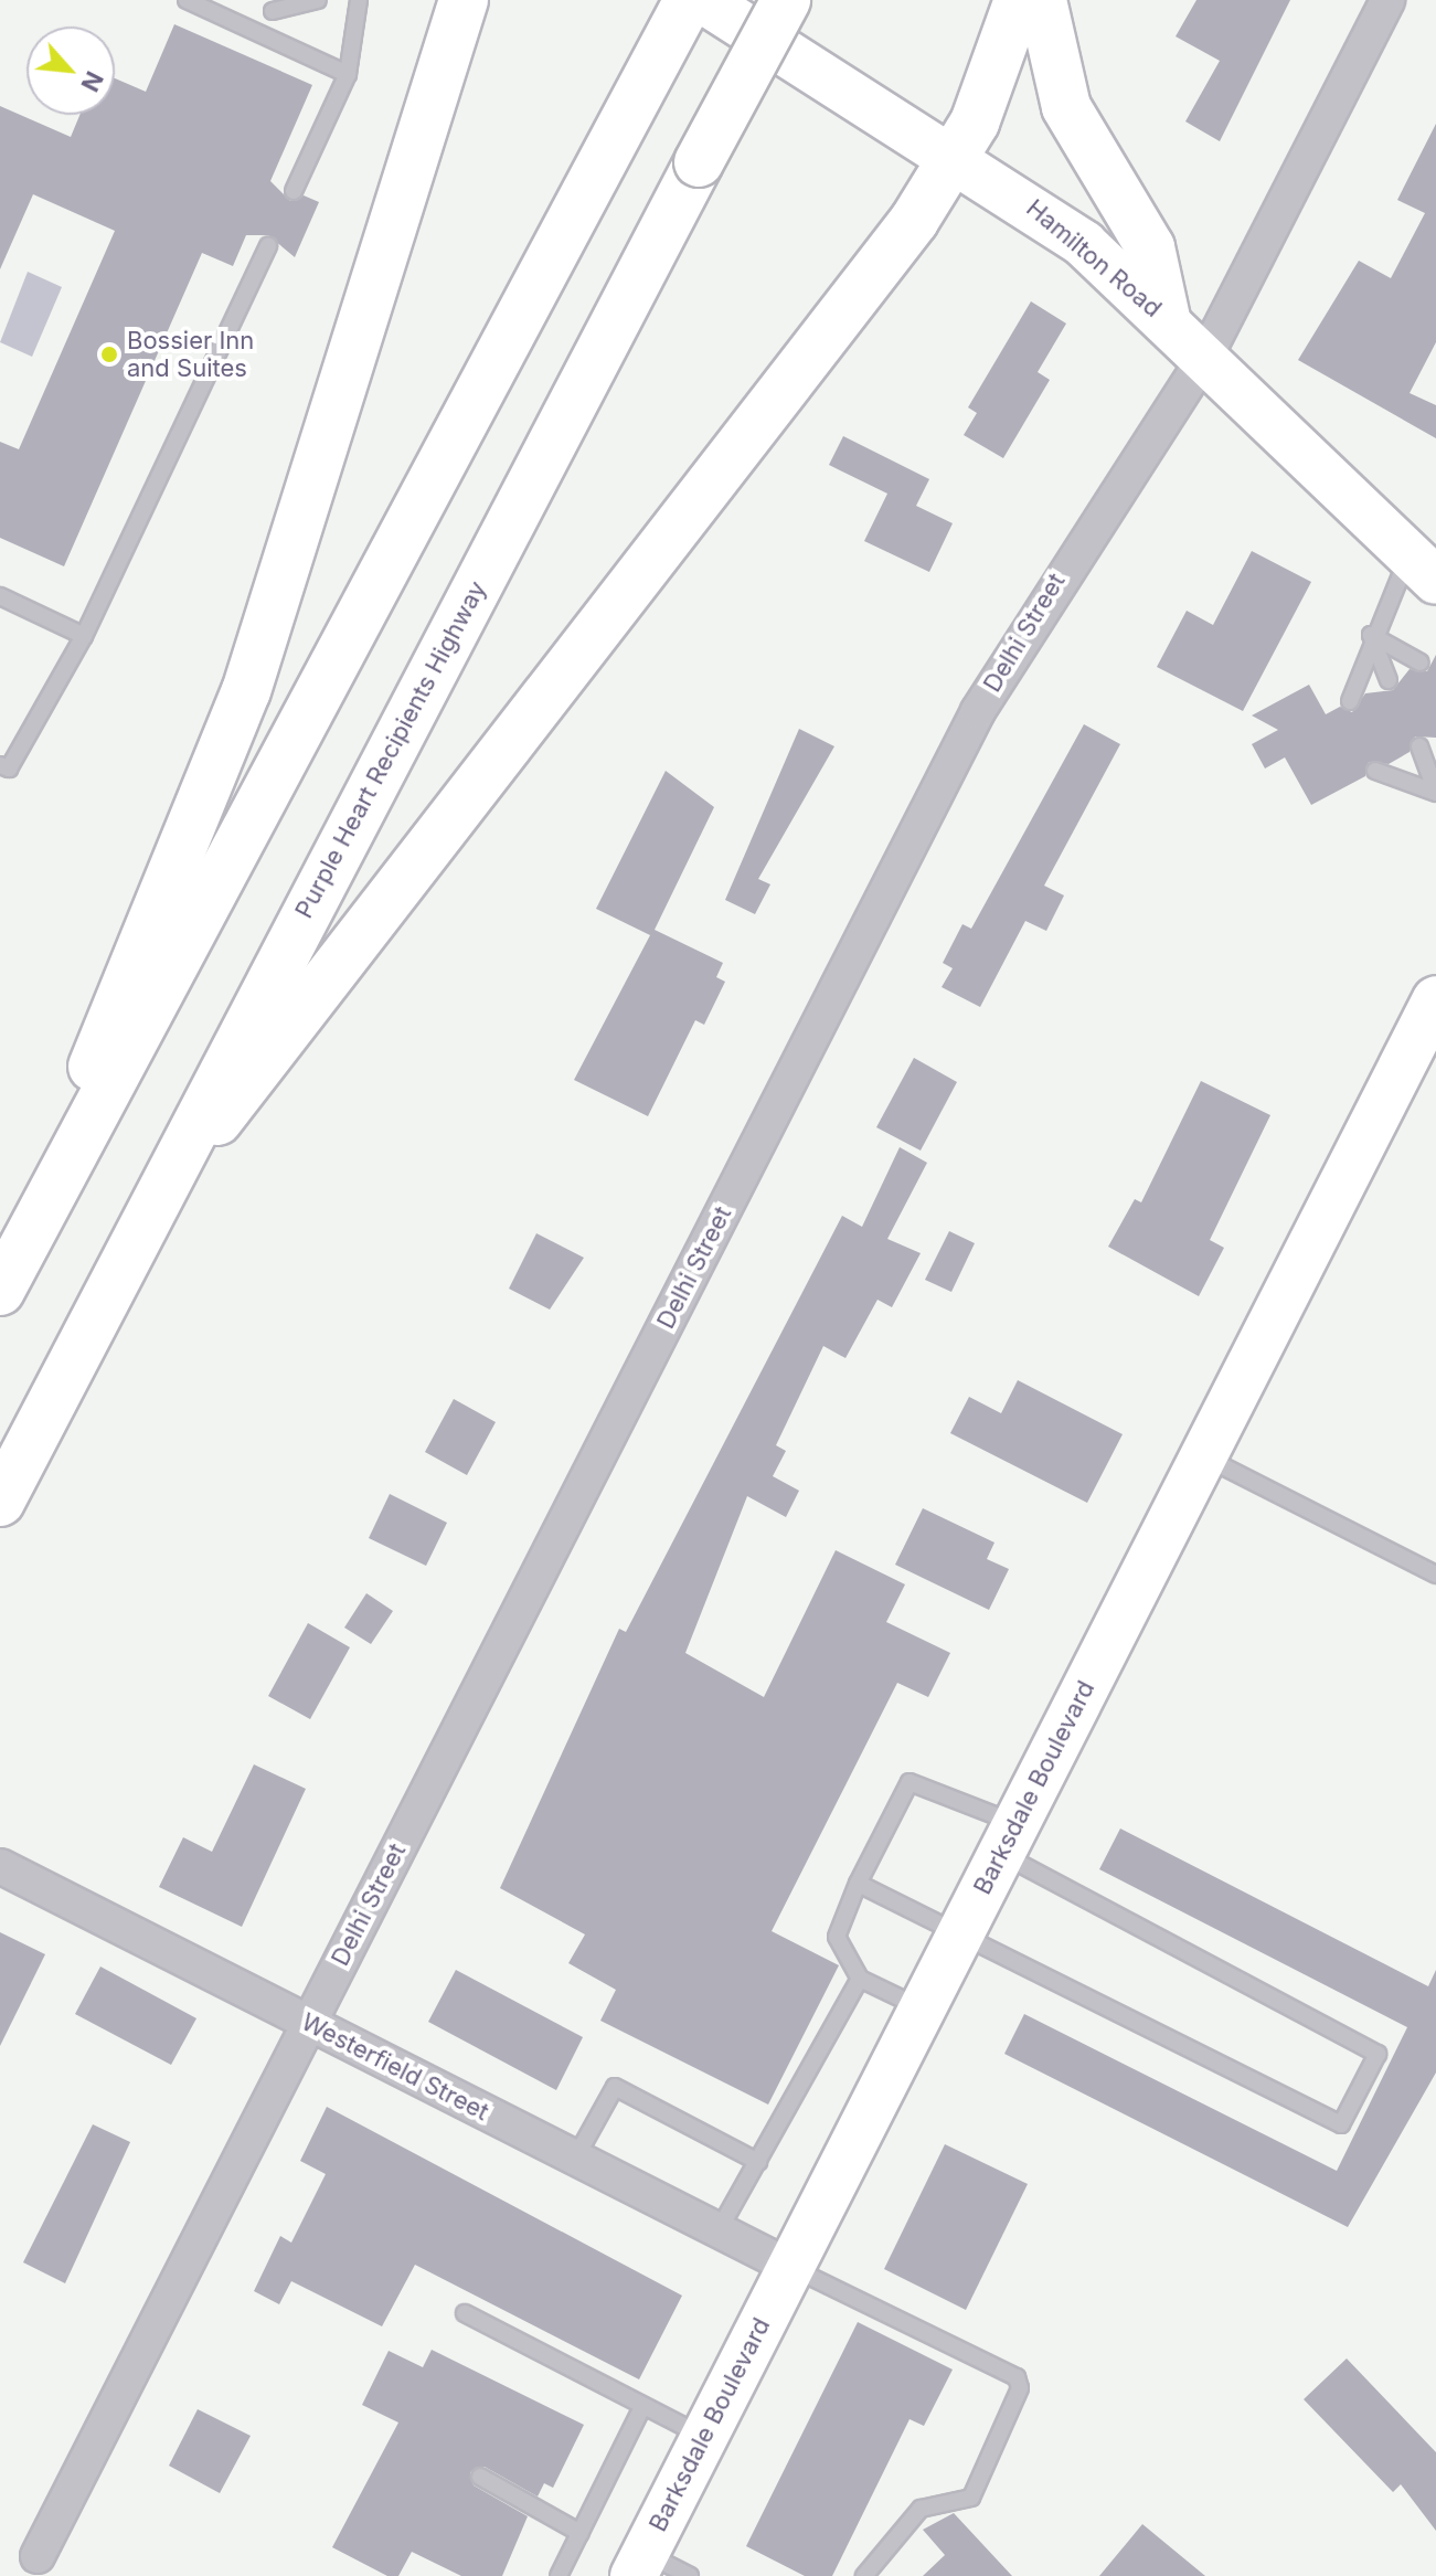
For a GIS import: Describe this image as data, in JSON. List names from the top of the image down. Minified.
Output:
{"streets":{"highway":["Purple Heart Recipients Highway"],"main road":["Hamilton Road","Barksdale Boulevard"],"street":["Delhi Street","Westerfield Street"]},"crossings":[["Hamilton Road","Delhi Street"],["Delhi Street","Westerfield Street"],["Barksdale Boulevard","Westerfield Street"]],"places":["Bossier Inn and Suites"],"north":"bottom right"}
